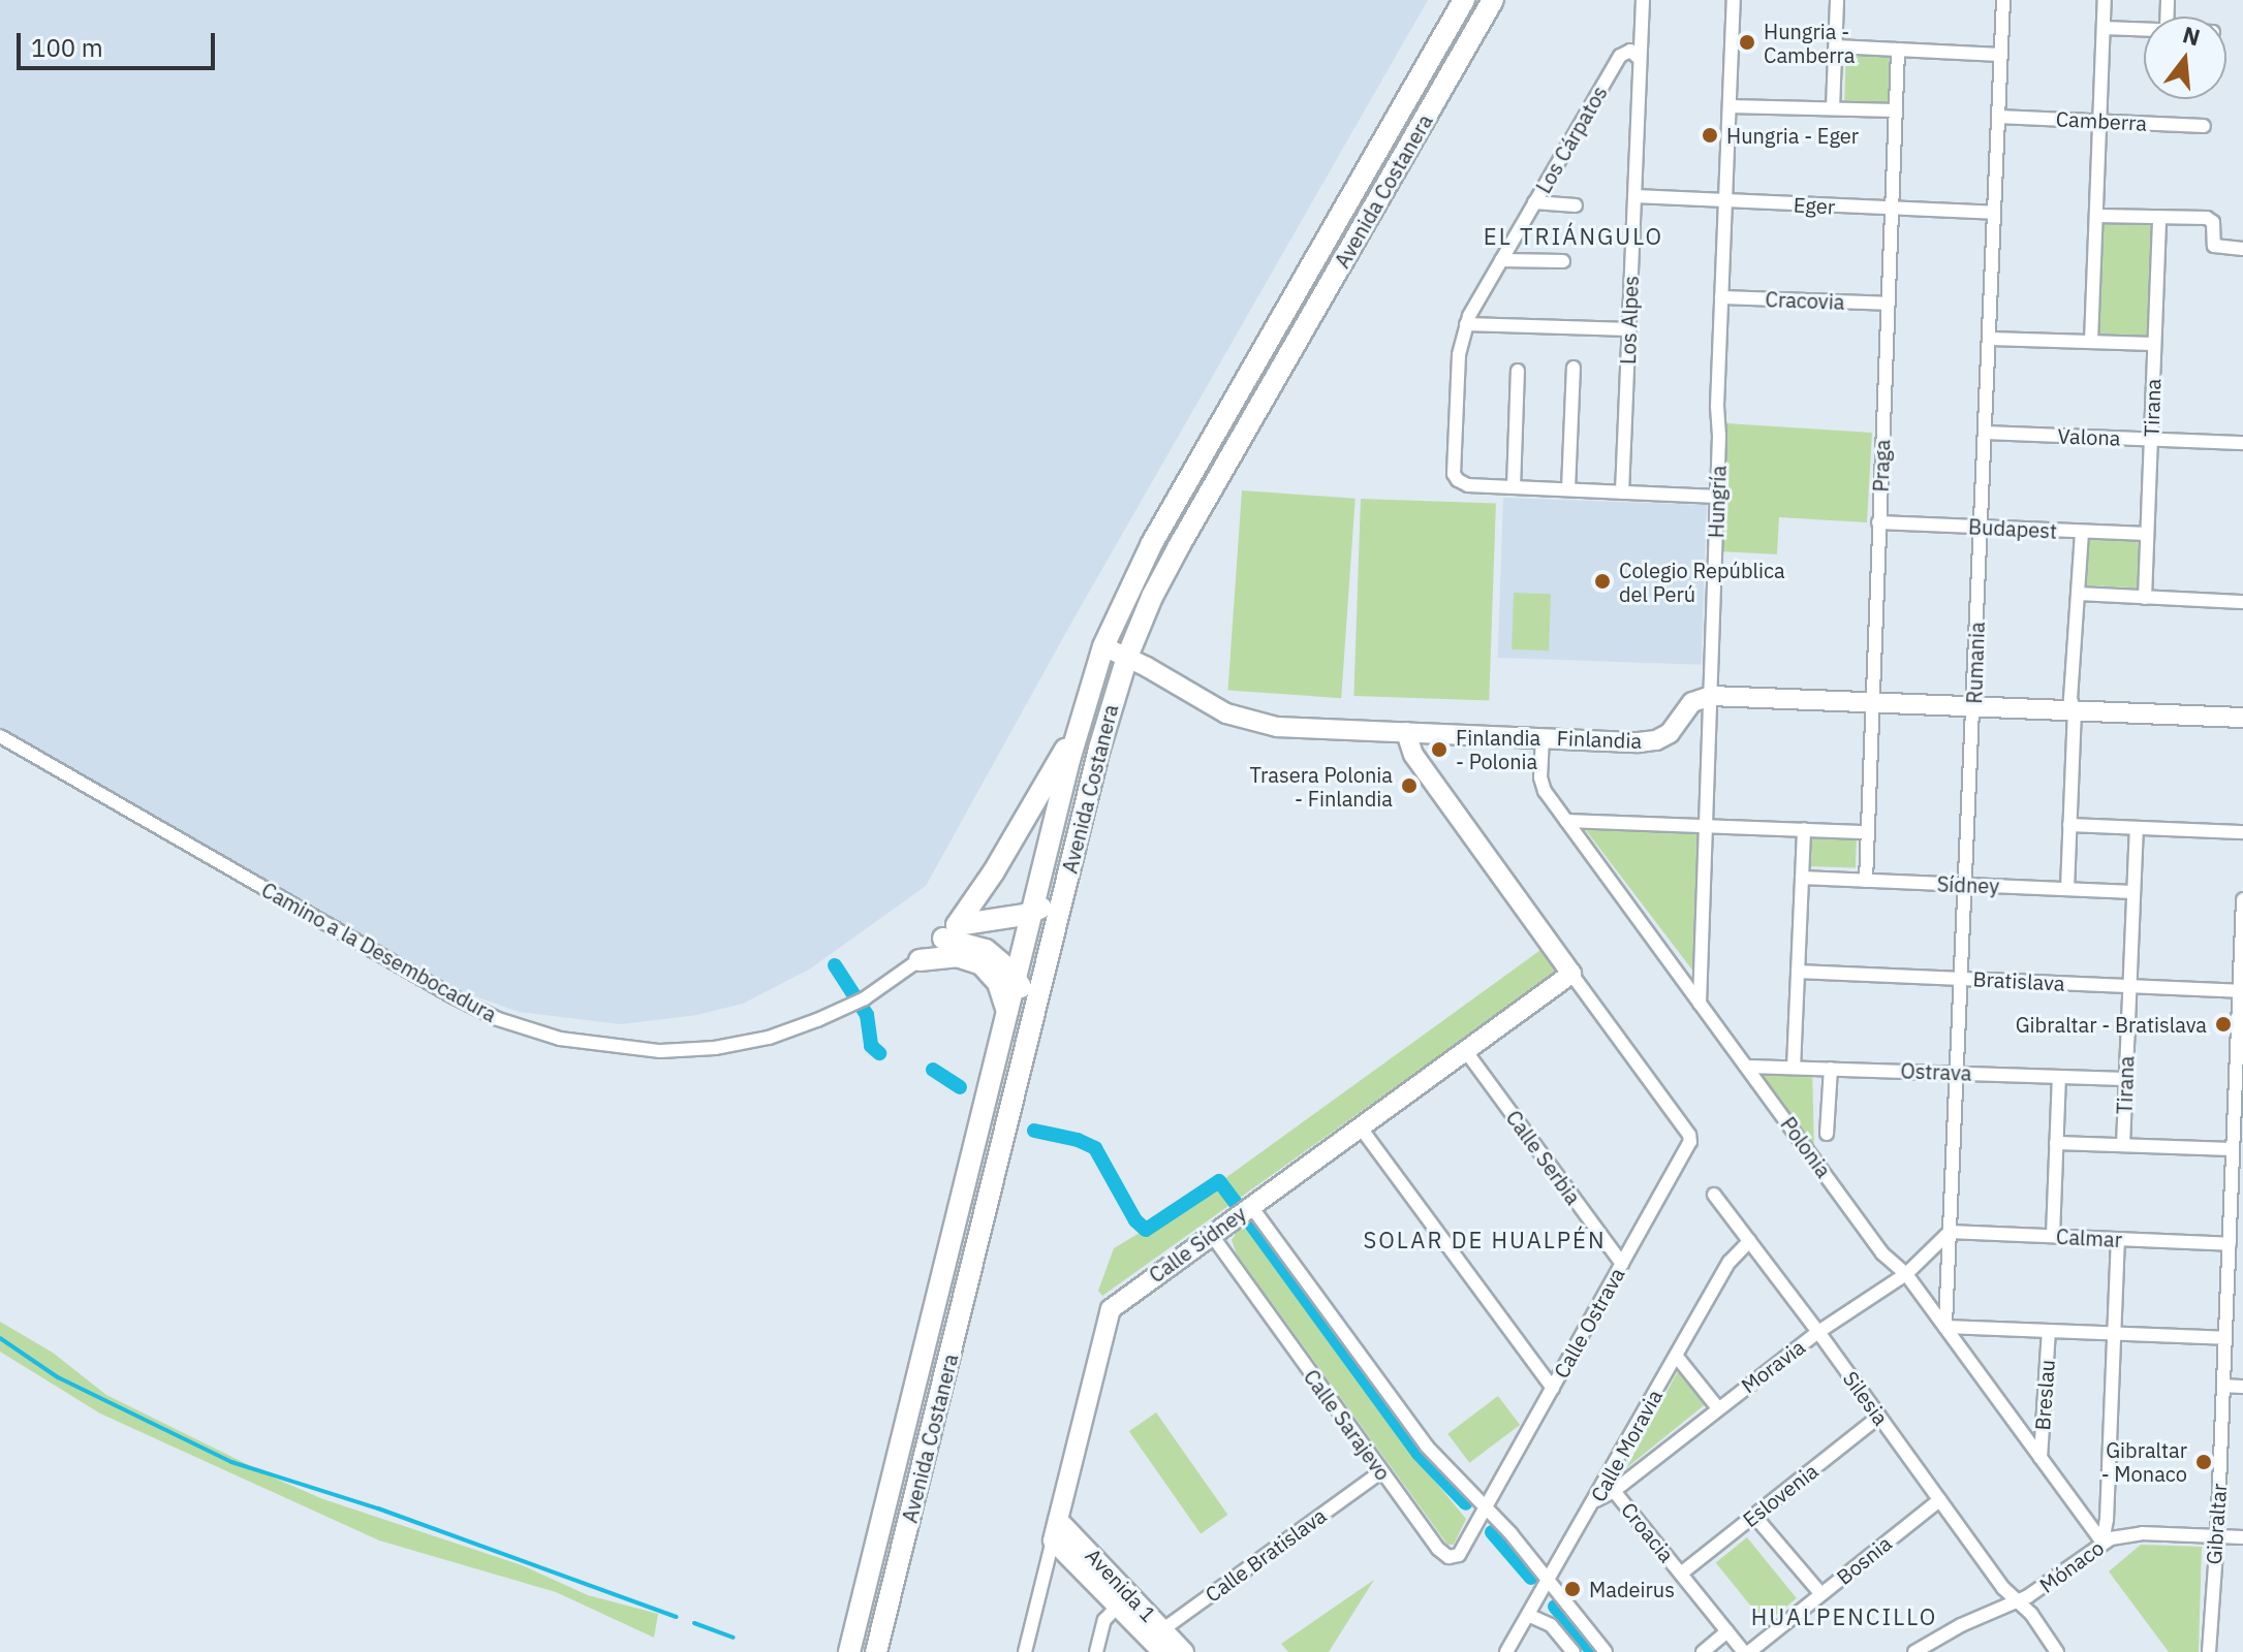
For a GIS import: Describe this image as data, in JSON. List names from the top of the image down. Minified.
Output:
{"streets":{"main road":["Avenida Costanera"],"street":["Camberra","Los Cárpatos","Eger","Cracovia","Los Alpes","Tirana","Valona","Praga","Hungría","Budapest","Rumania","Finlandia","Sídney","Camino a la Desembocadura","Bratislava","Ostrava","Polonia","Calle Serbia","Calmar","Calle Sídney","Calle Ostrava","Moravia","Breslau","Silesia","Calle Sarajevo","Calle Moravia","Eslovenia","Gibraltar","Croacia","Calle Bratislava","Bosnia","Mónaco","Avenida 1"]},"crossings":[["Camberra","Rumania"],["Los Cárpatos","Los Alpes"],["Avenida Costanera","Finlandia"],["Eger","Los Alpes"],["Eger","Praga"],["Eger","Hungría"],["Eger","Rumania"],["Cracovia","Praga"],["Cracovia","Hungría"],["Tirana","Valona"],["Tirana","Budapest"],["Tirana","Sídney"],["Tirana","Bratislava"],["Tirana","Ostrava"],["Valona","Rumania"],["Praga","Budapest"],["Praga","Sídney"],["Hungría","Finlandia"],["Hungría","Polonia"],["Budapest","Rumania"],["Rumania","Sídney"],["Rumania","Bratislava"],["Rumania","Ostrava"],["Rumania","Polonia"],["Rumania","Calmar"],["Rumania","Moravia"],["Finlandia","Polonia"],["Bratislava","Gibraltar"],["Ostrava","Polonia"],["Polonia","Moravia"],["Polonia","Breslau"],["Polonia","Mónaco"],["Calle Serbia","Calle Sídney"],["Calle Serbia","Calle Ostrava"],["Calmar","Moravia"],["Calmar","Gibraltar"],["Calle Sídney","Calle Ostrava"],["Calle Sídney","Calle Sarajevo"],["Calle Sídney","Avenida 1"],["Calle Ostrava","Calle Sarajevo"],["Moravia","Silesia"],["Moravia","Calle Moravia"],["Moravia","Croacia"],["Silesia","Calle Moravia"],["Silesia","Eslovenia"],["Silesia","Bosnia"],["Silesia","Mónaco"],["Calle Sarajevo","Calle Bratislava"],["Eslovenia","Croacia"],["Gibraltar","Mónaco"],["Croacia","Bosnia"],["Calle Bratislava","Avenida 1"]],"districts":["EL TRIÁNGULO","SOLAR DE HUALPÉN","HUALPENCILLO"],"places":["Hungria - Camberra","Hungria - Eger","Colegio República del Perú","Finlandia - Polonia","Trasera Polonia - Finlandia","Gibraltar - Bratislava","Gibraltar - Monaco","Madeirus"],"scale_bar":"100 m","north":"top"}
